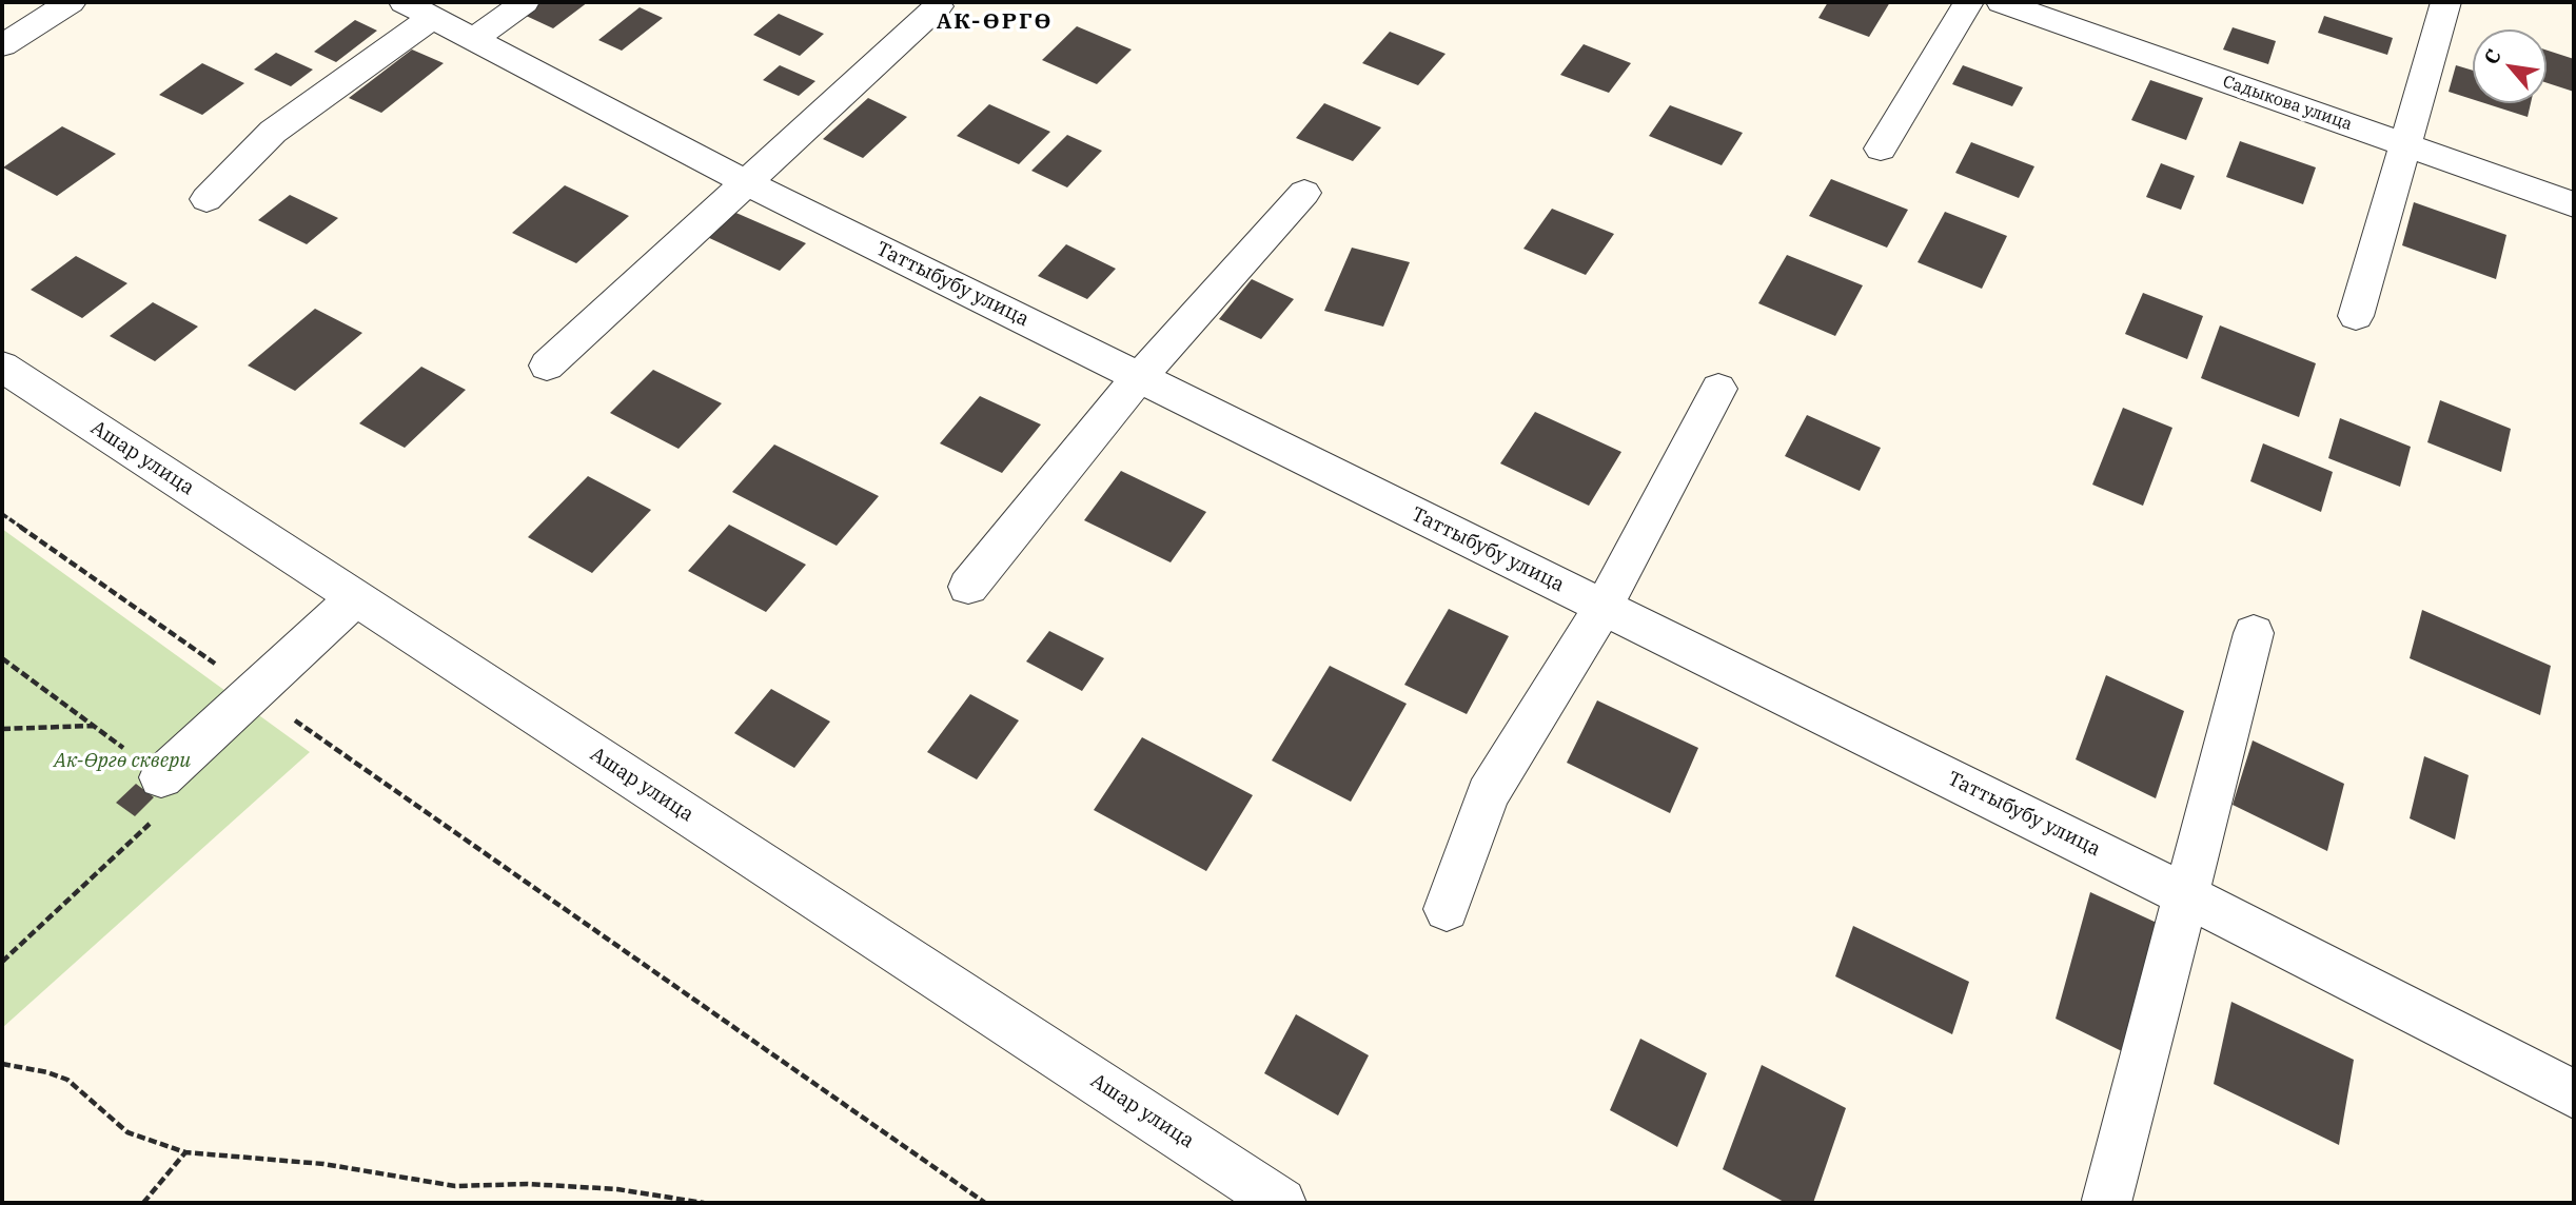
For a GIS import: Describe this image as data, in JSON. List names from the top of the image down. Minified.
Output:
{"streets":{"street":["Садыкова улица","Таттыбубу улица","Ашар улица"]},"districts":["АК-ӨРГӨ"],"parks":["Ак-Өргө сквери"],"north":"top left"}
